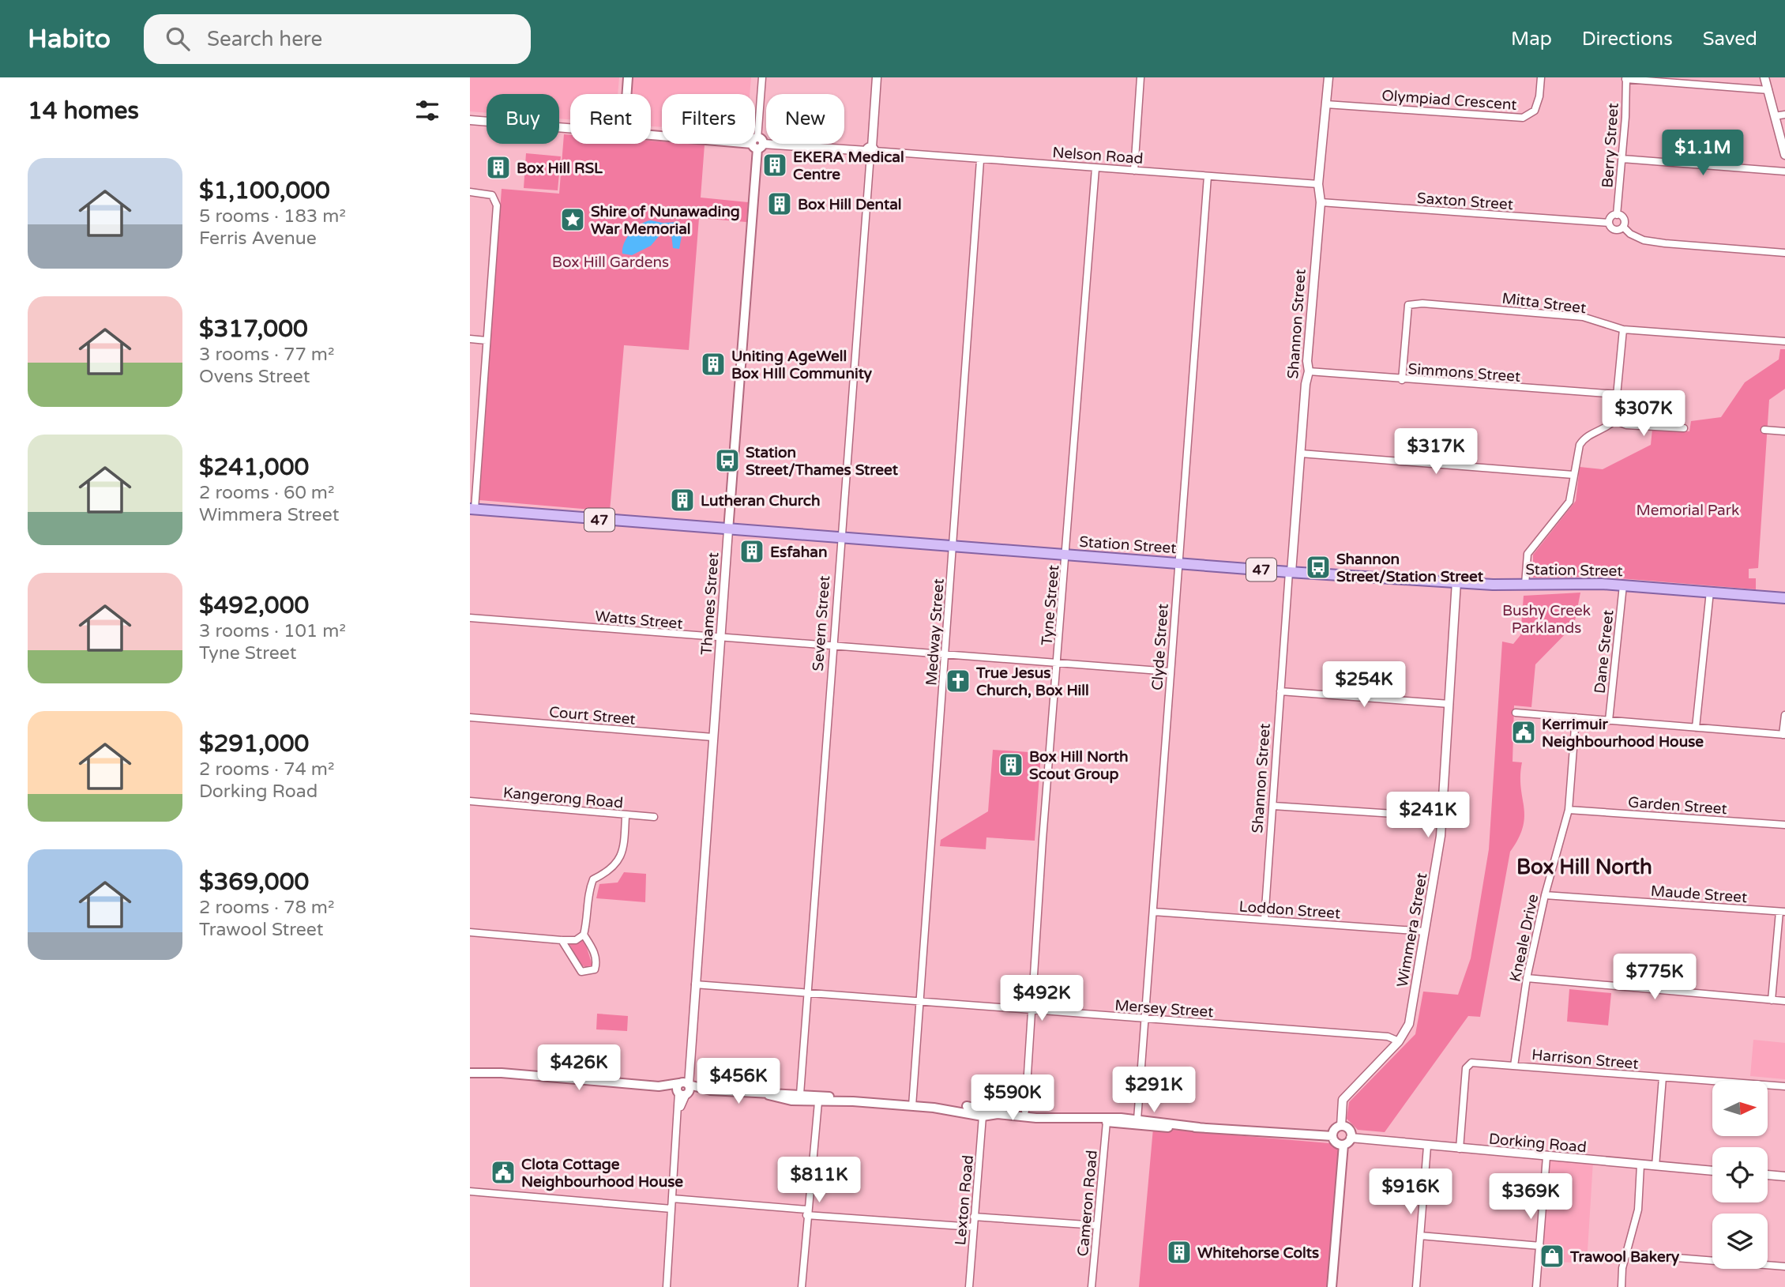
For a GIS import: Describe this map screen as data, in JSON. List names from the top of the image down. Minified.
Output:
{"streets":{"main road":["Nelson Road","47","Station Street","Thames Street"],"street":["Olympiad Crescent","Berry Street","Saxton Street","Mitta Street","Shannon Street","Simmons Street","Tyne Street","Watts Street","Severn Street","Medway Street","Clyde Street","Dane Street","Court Street","Kangerong Road","Garden Street","Maude Street","Loddon Street","Wimmera Street","Kneale Drive","Mersey Street","Harrison Street","Dorking Road","Lexton Road","Cameron Road"]},"crossings":[["Olympiad Crescent","Shannon Street"],["Berry Street","Saxton Street"],["Nelson Road","Shannon Street"],["Nelson Road","Thames Street"],["Nelson Road","Tyne Street"],["Nelson Road","Severn Street"],["Nelson Road","Medway Street"],["Nelson Road","Clyde Street"],["Saxton Street","Shannon Street"],["Mitta Street","Simmons Street"],["Shannon Street","Simmons Street"],["Shannon Street","Station Street"],["Shannon Street","Loddon Street"],["Station Street","Thames Street"],["Station Street","Tyne Street"],["Station Street","Severn Street"],["Station Street","Medway Street"],["Station Street","Clyde Street"],["Station Street","Dane Street"],["Station Street","Wimmera Street"],["Thames Street","Watts Street"],["Thames Street","Court Street"],["Thames Street","Mersey Street"],["Tyne Street","Watts Street"],["Tyne Street","Mersey Street"],["Watts Street","Severn Street"],["Watts Street","Medway Street"],["Watts Street","Clyde Street"],["Severn Street","Mersey Street"],["Medway Street","Mersey Street"],["Clyde Street","Loddon Street"],["Clyde Street","Mersey Street"],["Garden Street","Kneale Drive"],["Maude Street","Kneale Drive"],["Loddon Street","Wimmera Street"],["Wimmera Street","Mersey Street"],["Wimmera Street","Dorking Road"],["Kneale Drive","Harrison Street"],["Harrison Street","Dorking Road"]],"districts":["Box Hill North"],"parks":["Box Hill Gardens","Memorial Park","Bushy Creek Parklands"],"places":{"building":["EKERA Medical Centre","Box Hill RSL","Box Hill Dental","Uniting AgeWell Box HIll Community","Lutheran Church","Esfahan","Box Hill North Scout Group","Whitehorse Colts"],"place":["Shire of Nunawading War Memorial"],"bus stop":["Station Street/Thames Street","Shannon Street/Station Street"],"church":["True Jesus Church, Box Hill"],"public building":["Kerrimuir Neighbourhood House","Clota Cottage Neighbourhood House"],"shop":["Trawool Bakery"]},"north":"right","page":{"header":"Habito","search":"Search here","nav":["Map","Directions","Saved"],"heading":"14 homes","chip":["Buy","Rent","Filters","New"],"price":["$1.1M","$307K","$317K","$254K","$241K","$775K","$492K","$426K","$456K","$291K","$590K","$811K","$916K","$369K"],"list":[{"name":"$1,100,000","note":"5 rooms · 183 m² · Ferris Avenue"},{"name":"$317,000","note":"3 rooms · 77 m² · Ovens Street"},{"name":"$241,000","note":"2 rooms · 60 m² · Wimmera Street"},{"name":"$492,000","note":"3 rooms · 101 m² · Tyne Street"},{"name":"$291,000","note":"2 rooms · 74 m² · Dorking Road"},{"name":"$369,000","note":"2 rooms · 78 m² · Trawool Street"}]}}
